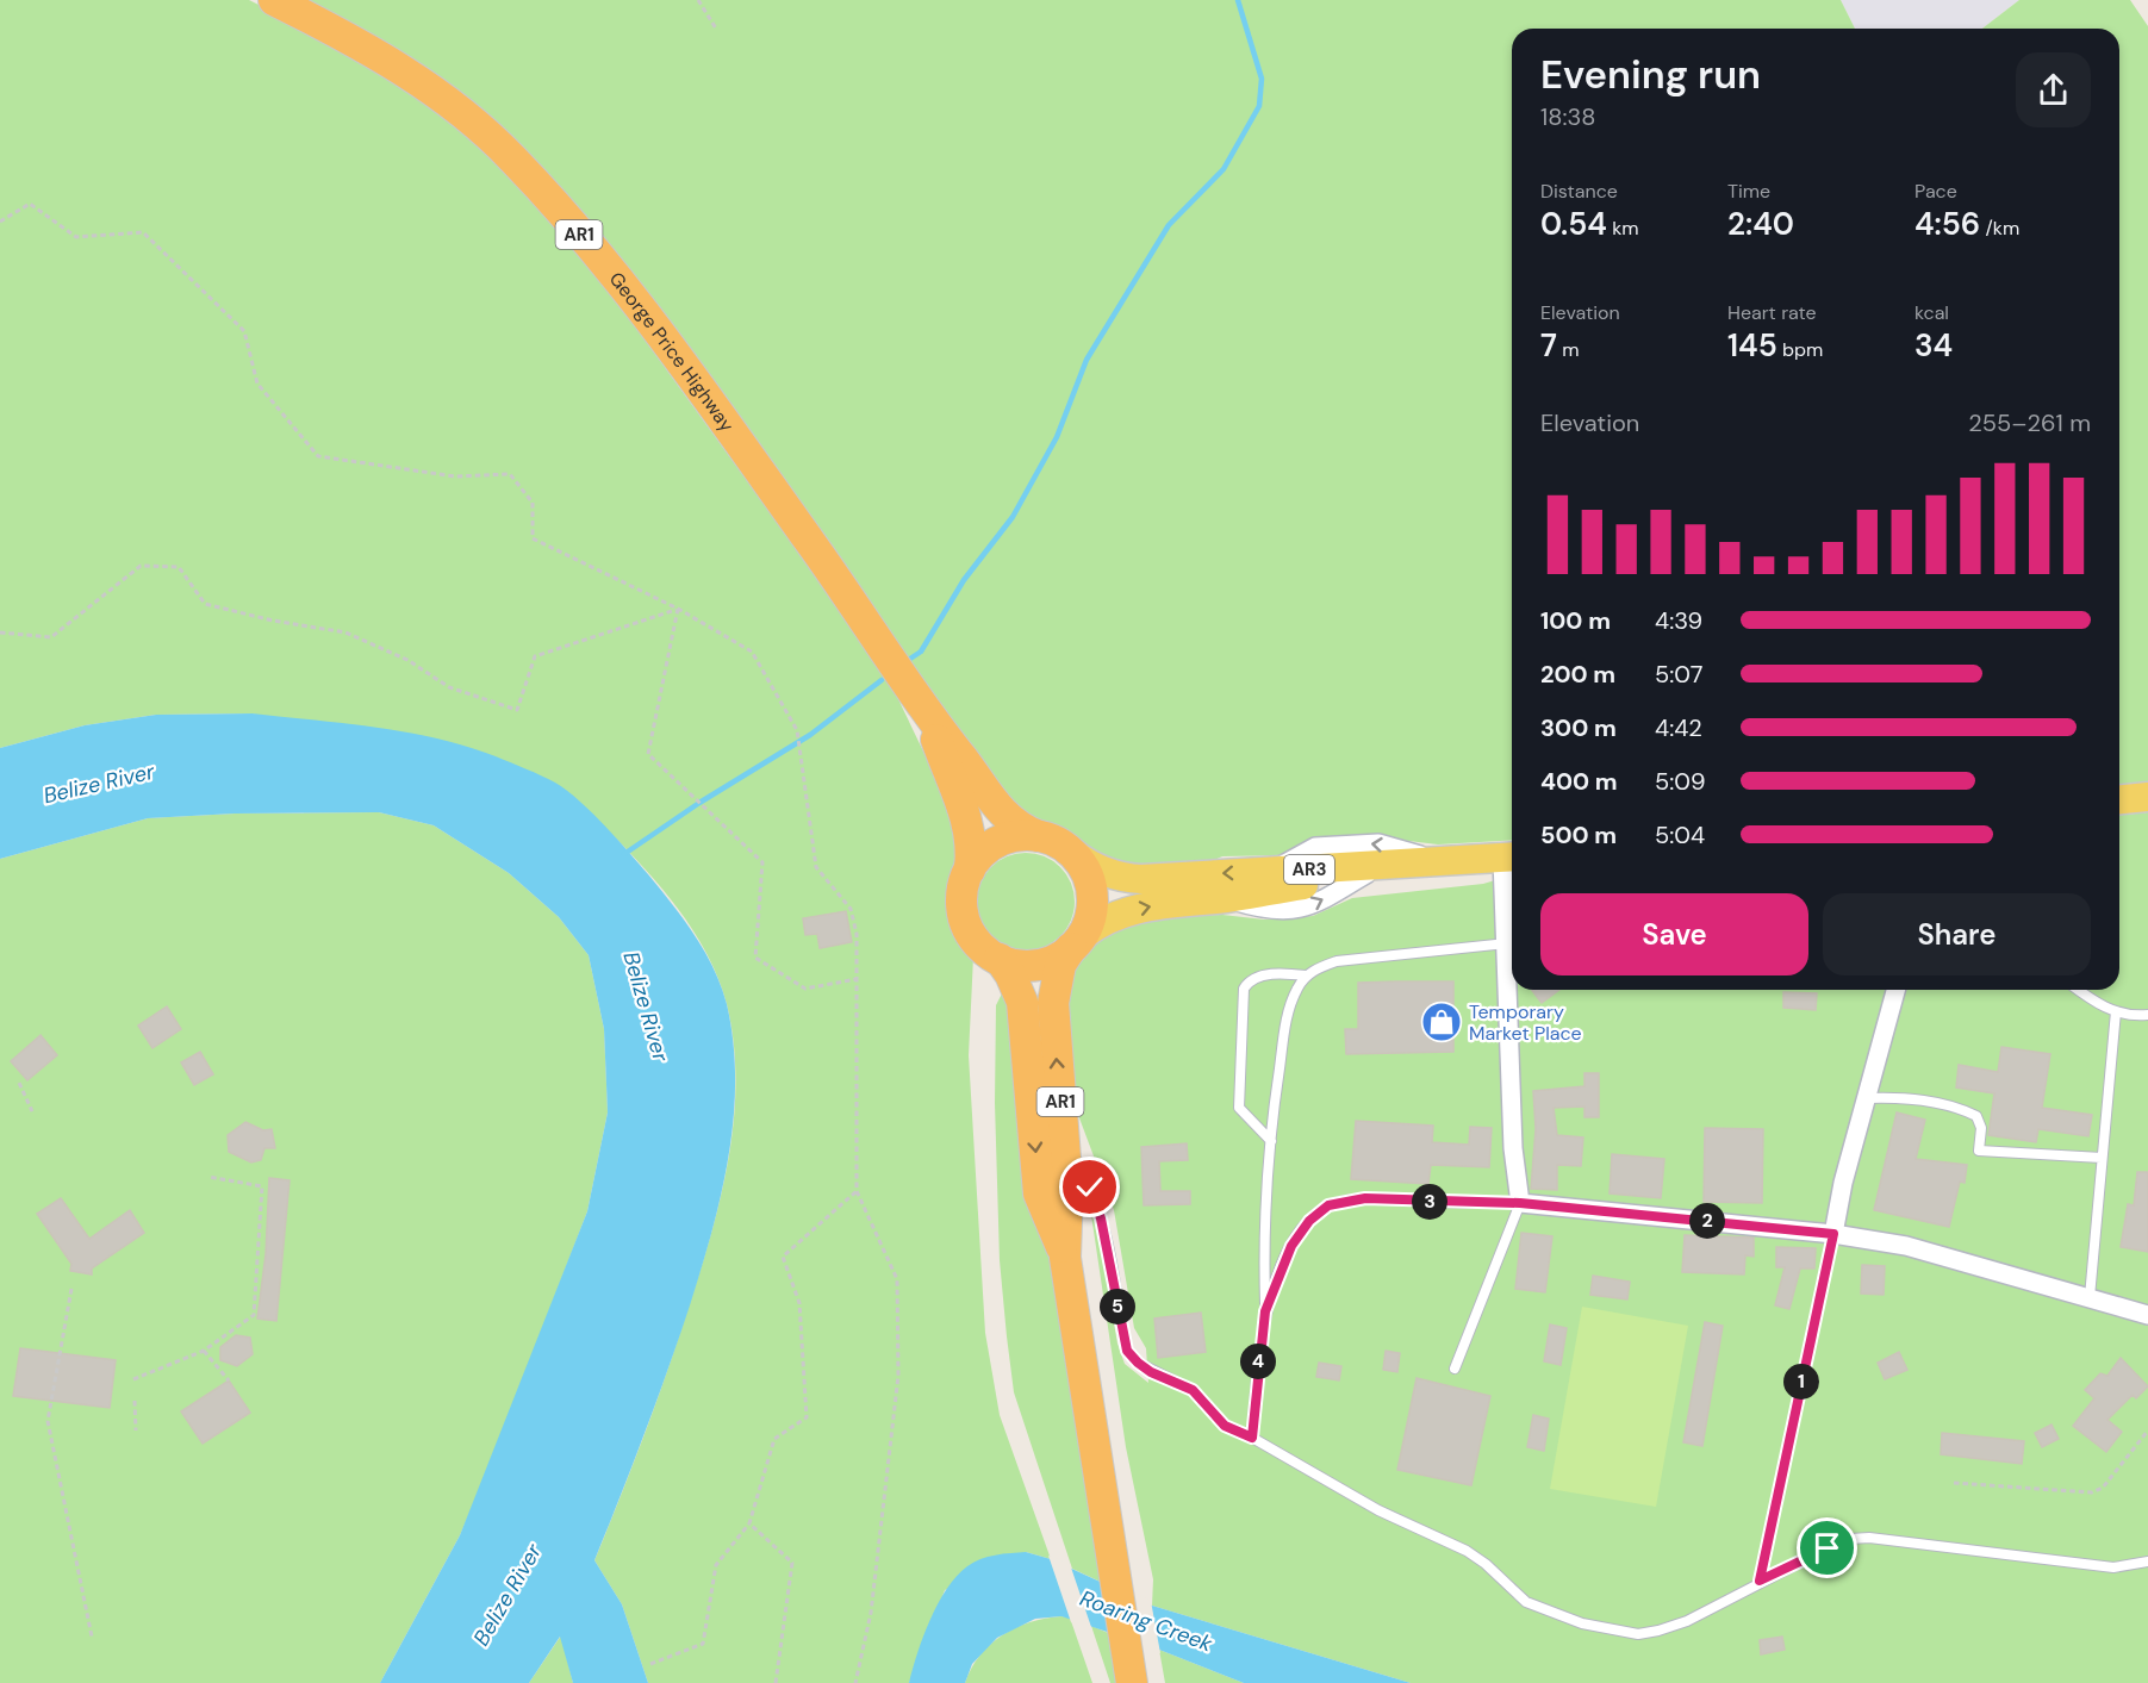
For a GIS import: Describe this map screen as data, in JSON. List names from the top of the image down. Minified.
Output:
{"streets":{"highway":["AR1","George Price Highway"],"main road":["AR3"]},"crossings":[["AR1","George Price Highway"],["AR1","AR3"],["George Price Highway","AR3"]],"water":["Belize River","Roaring Creek"],"places":{"shop":["Temporary Market Place"]},"page":{"heading":["Evening run","18:38"],"stats":[["Distance","0.54 km"],["Time","2:40"],["Pace","4:56 /km"],["Elevation","7 m"],["Heart rate","145 bpm"],["kcal","34"]],"chart":["Elevation","255–261 m"],"list":[{"name":"100 m","note":"4:39"},{"name":"200 m","note":"5:07"},{"name":"300 m","note":"4:42"},{"name":"400 m","note":"5:09"},{"name":"500 m","note":"5:04"}],"buttons":["Save","Share"],"pins":["3","2","5","4","1"]}}
